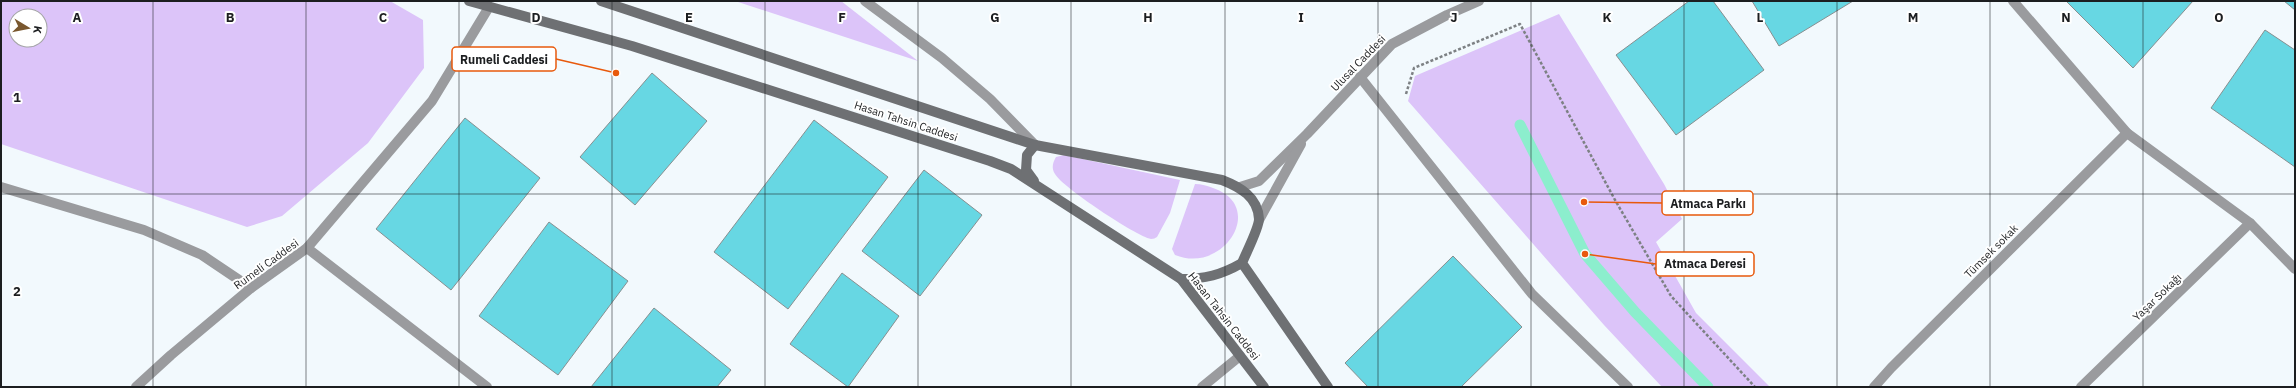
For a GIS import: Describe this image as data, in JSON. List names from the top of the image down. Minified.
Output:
{"streets":{"main road":["Hasan Tahsin Caddesi"],"street":["Ulusal Caddesi","Tümsek sokak","Rumeli Caddesi","Yaşar Sokağı"]},"crossings":[["Hasan Tahsin Caddesi","Rumeli Caddesi"]],"places":["Rumeli Caddesi","Atmaca Parkı","Atmaca Deresi"],"north":"right","grid":{"columns":["A","B","C","D","E","F","G","H","I","J","K","L","M","N","O"],"rows":["1","2"]}}
